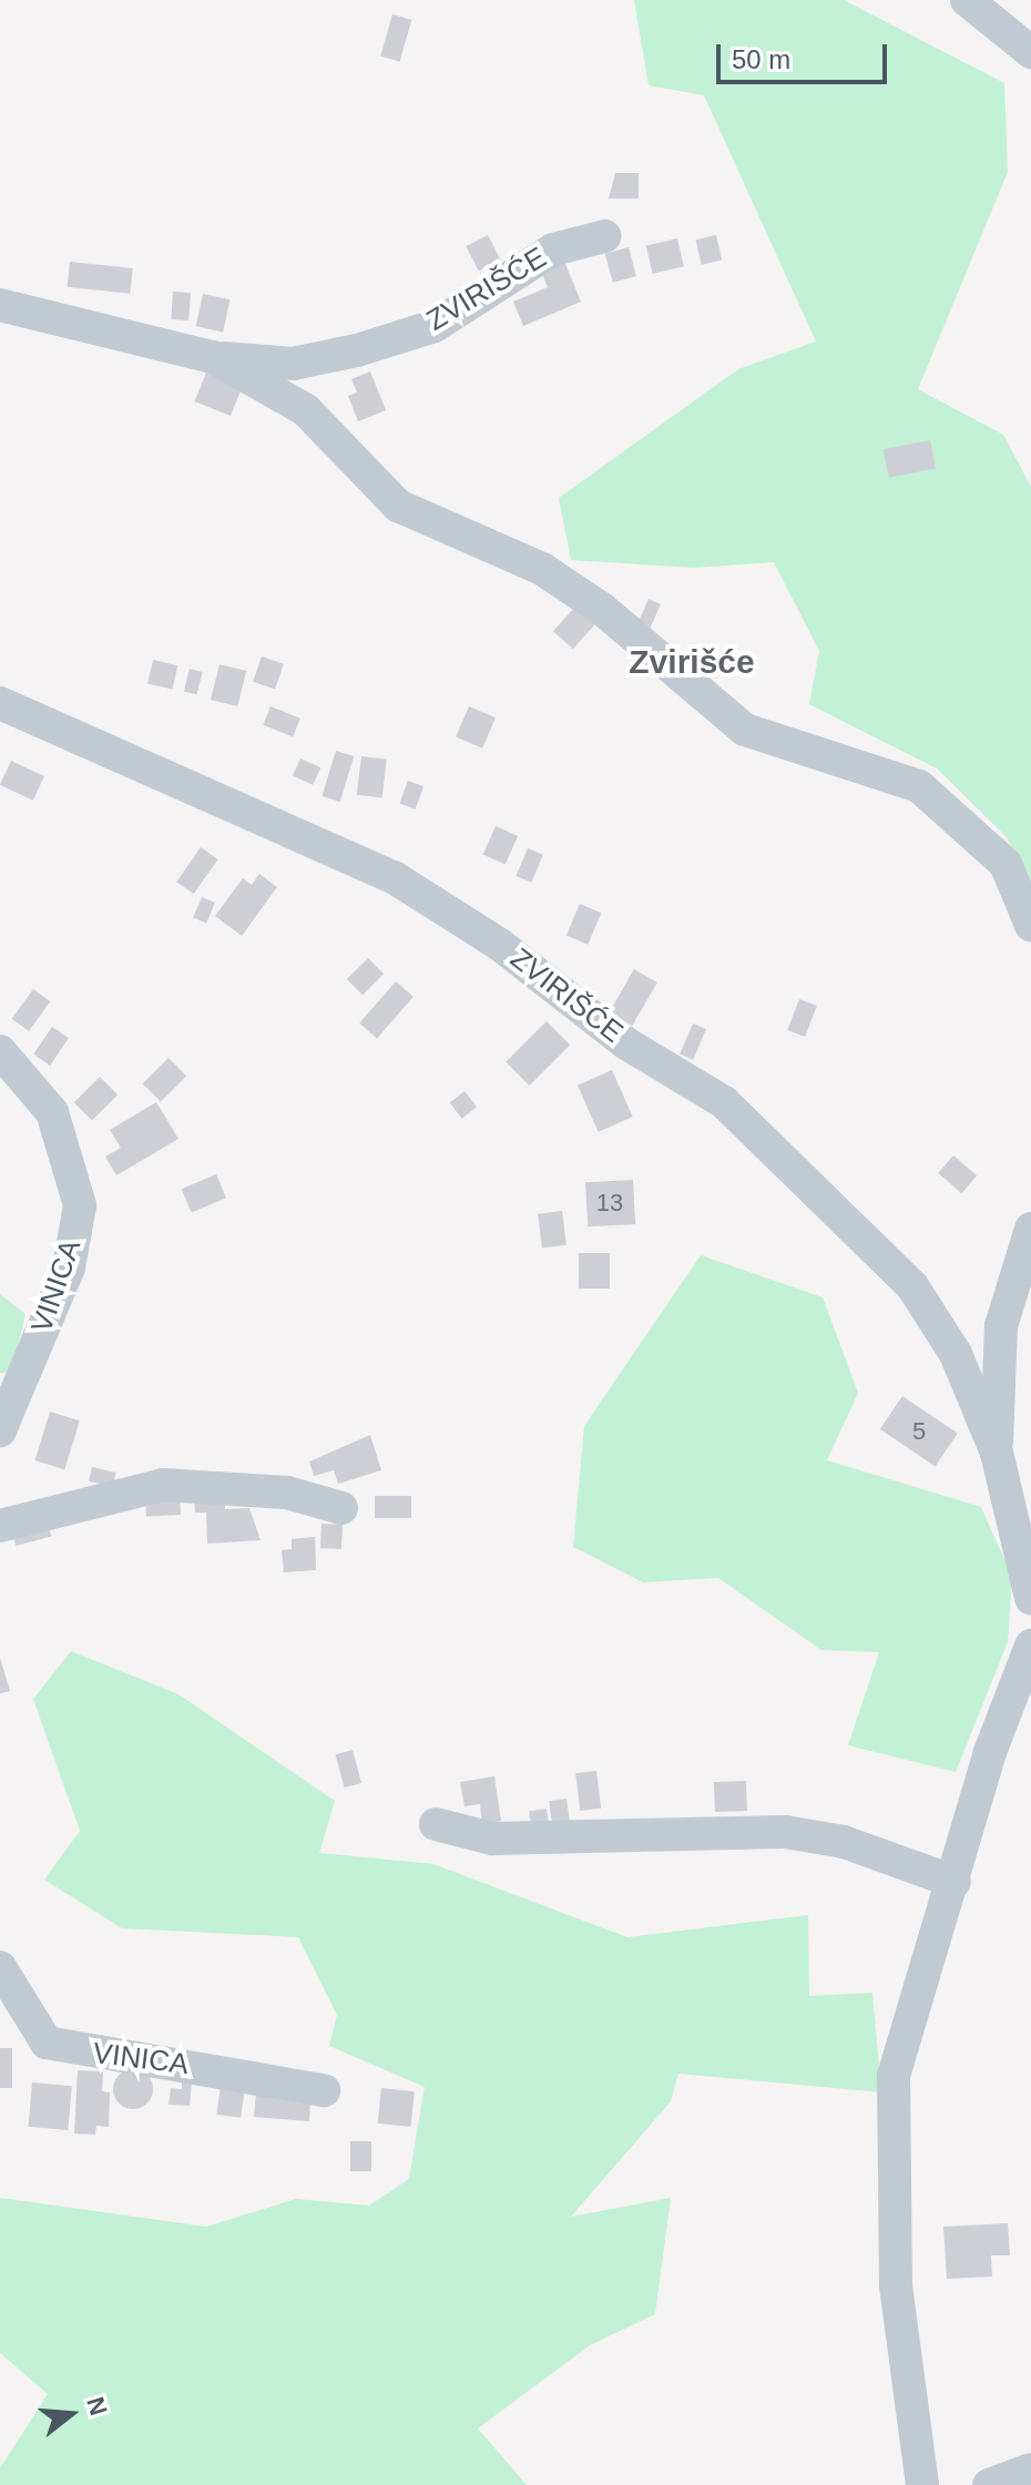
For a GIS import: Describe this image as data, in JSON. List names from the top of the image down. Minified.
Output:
{"streets":{"street":["ZVIRIŠĆE","VINICA"]},"districts":["Zvirišće"],"house_numbers":["13","5"],"scale_bar":"50 m","north":"right"}
